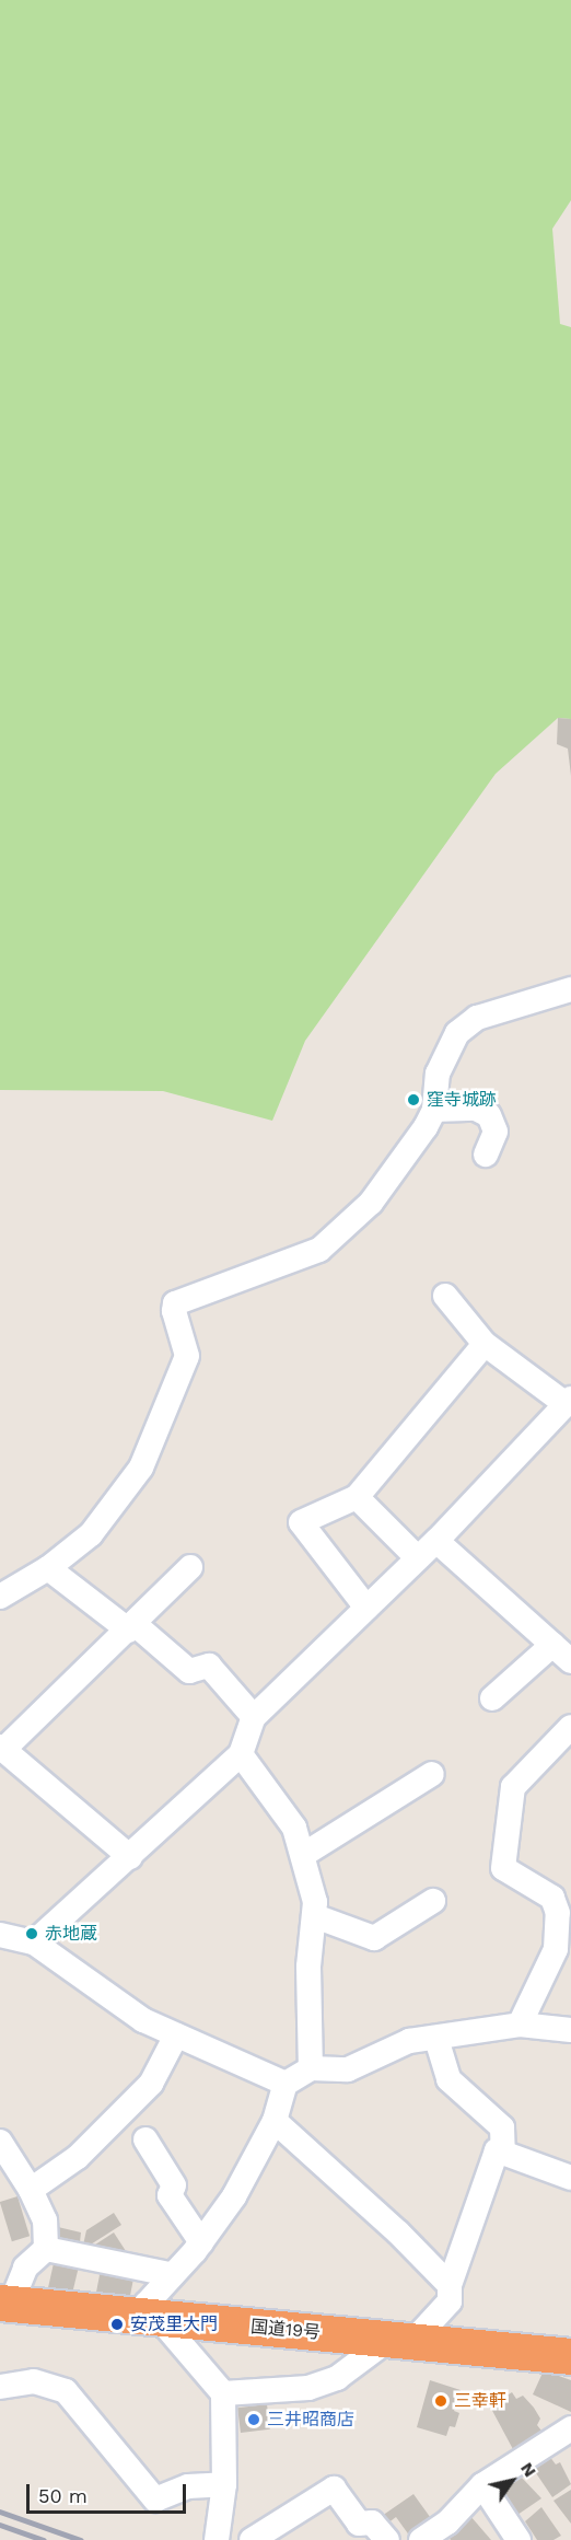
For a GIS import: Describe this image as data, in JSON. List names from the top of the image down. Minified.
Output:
{"streets":{"highway":["国道19号"]},"places":["窪寺城跡","赤地蔵","安茂里大門","三幸軒","三井昭商店"],"scale_bar":"50 m","north":"top right"}
